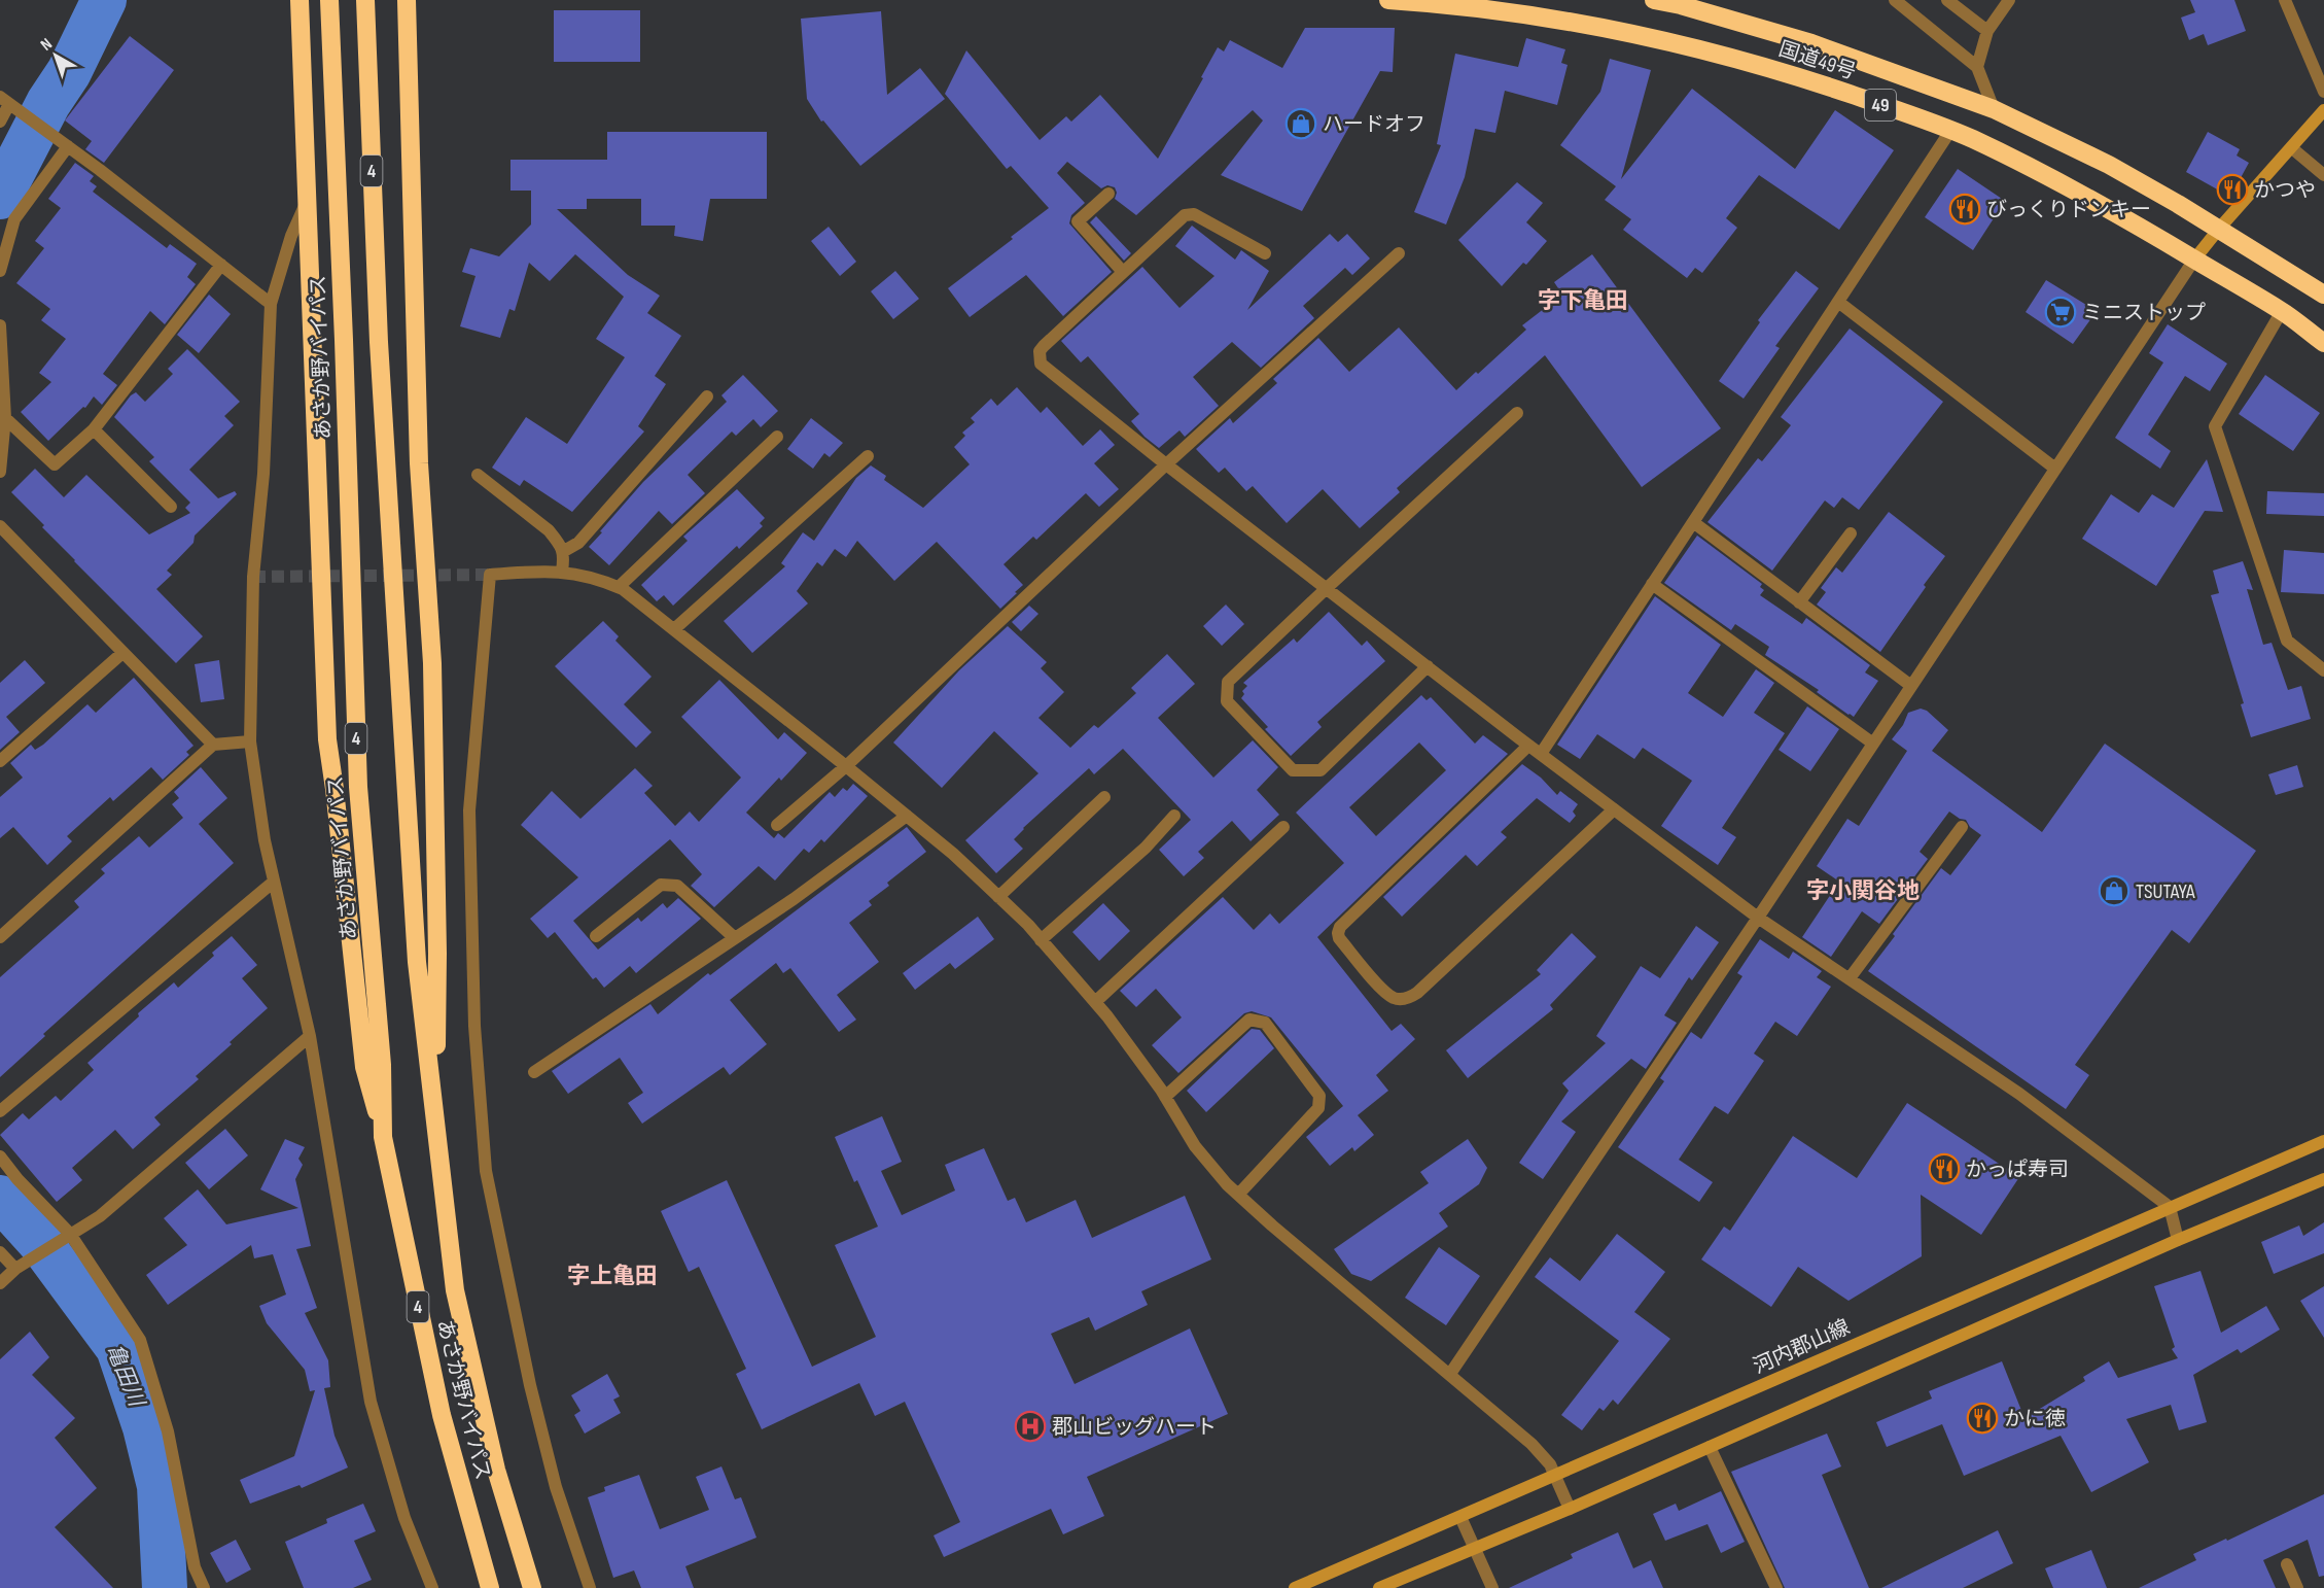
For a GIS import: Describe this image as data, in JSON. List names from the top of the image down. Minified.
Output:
{"streets":{"highway":["国道49号","49","4","あさか野バイパス"],"main road":["河内郡山線"]},"districts":["字下亀田","字小関谷地","字上亀田"],"water":["亀田川"],"places":{"shop":["ハードオフ","TSUTAYA"],"restaurant":["かつや","びっくりドンキー","かっぱ寿司","かに徳"],"supermarket":["ミニストップ"],"hospital":["郡山ビッグハート"]},"north":"top left"}
